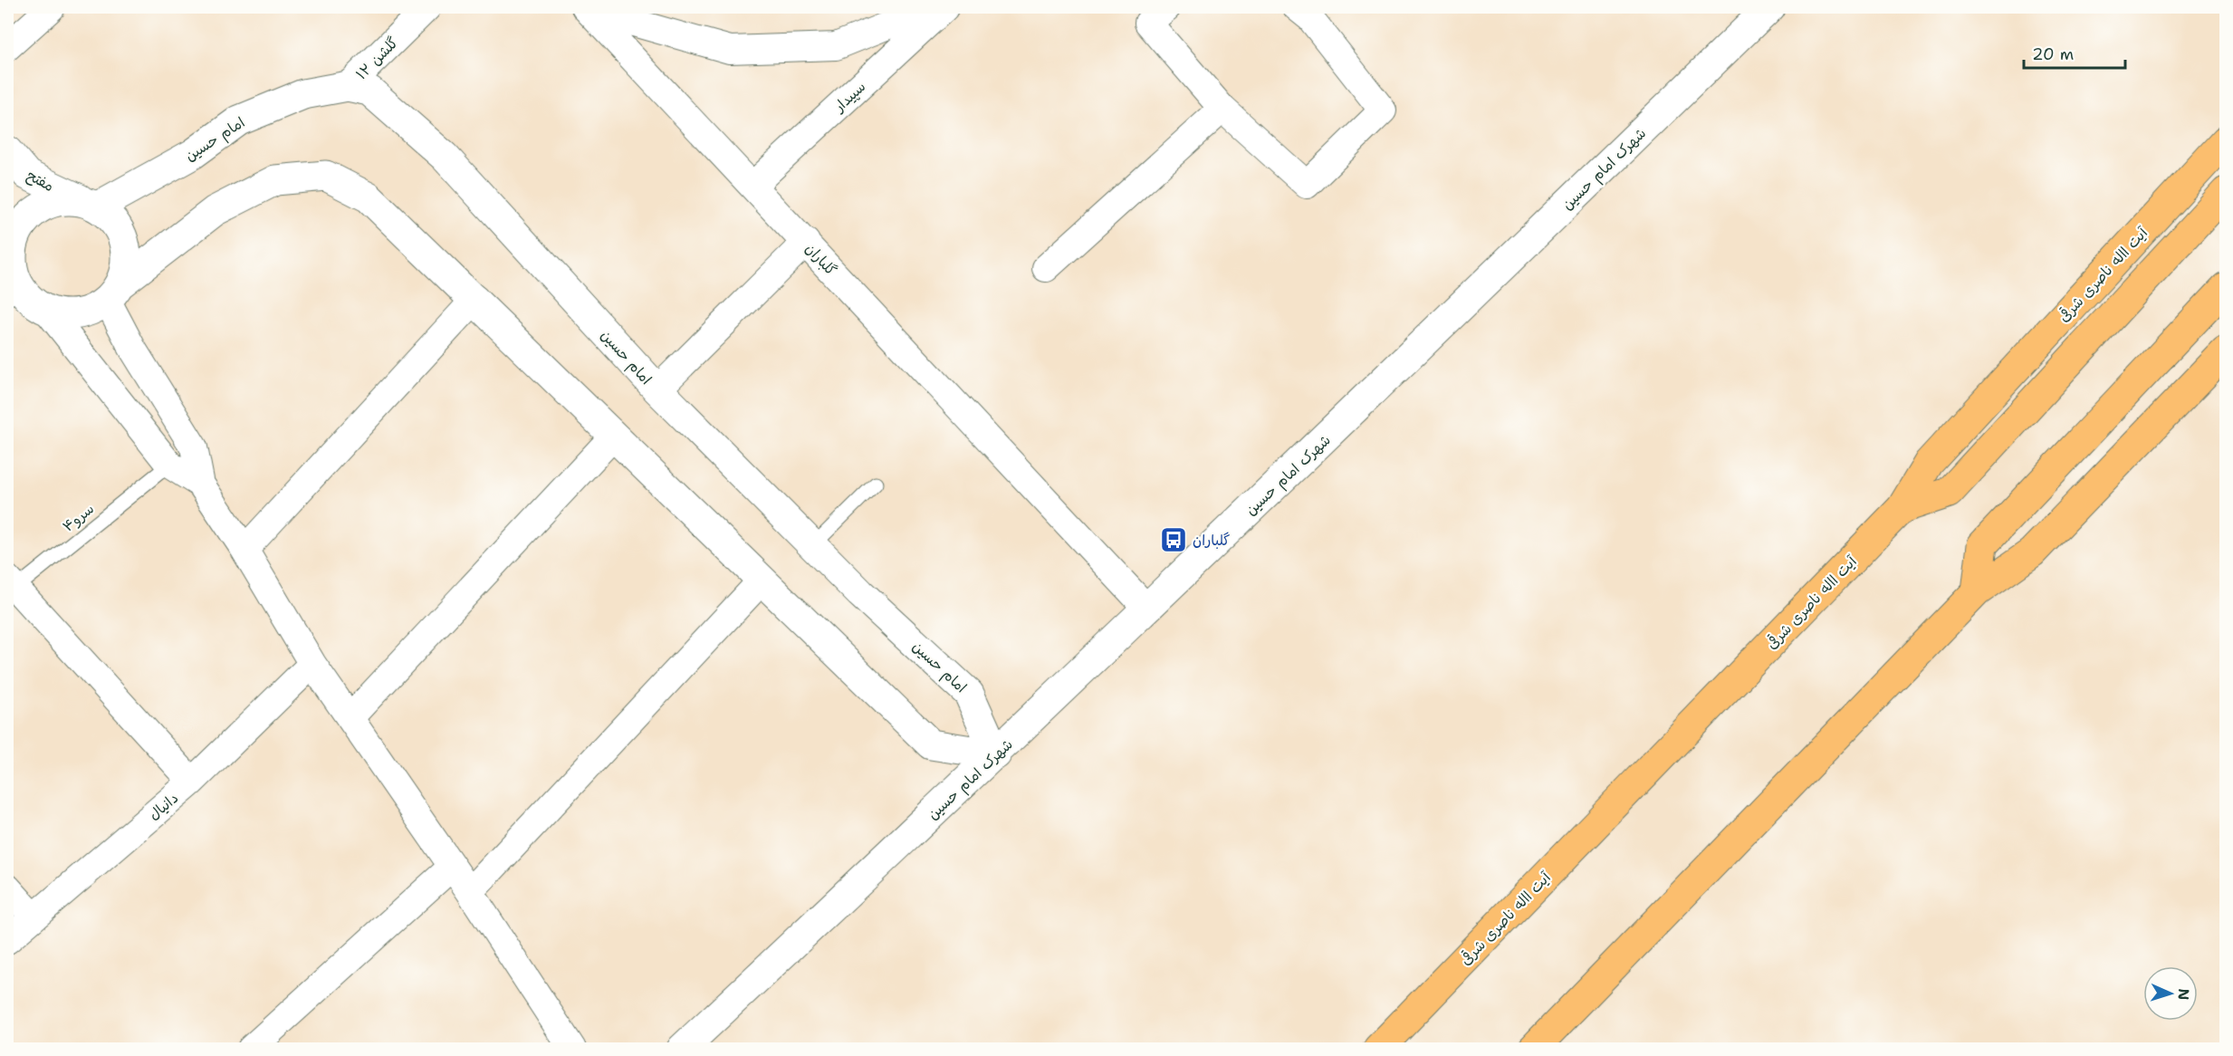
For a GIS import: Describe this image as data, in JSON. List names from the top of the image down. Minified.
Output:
{"streets":{"highway":["آیت االه ناصری شرقی"],"street":["گلشن ۱۲","سپیدار","امام حسین","شهرک امام حسین","مفتح","گلباران","دانیال"],"lane":["سرو۴"]},"crossings":[["گلشن ۱۲","امام حسین"],["سپیدار","گلباران"],["امام حسین","شهرک امام حسین"],["امام حسین","مفتح"],["شهرک امام حسین","گلباران"]],"places":{"bus stop":["گلباران"]},"scale_bar":"20 m","north":"right"}
